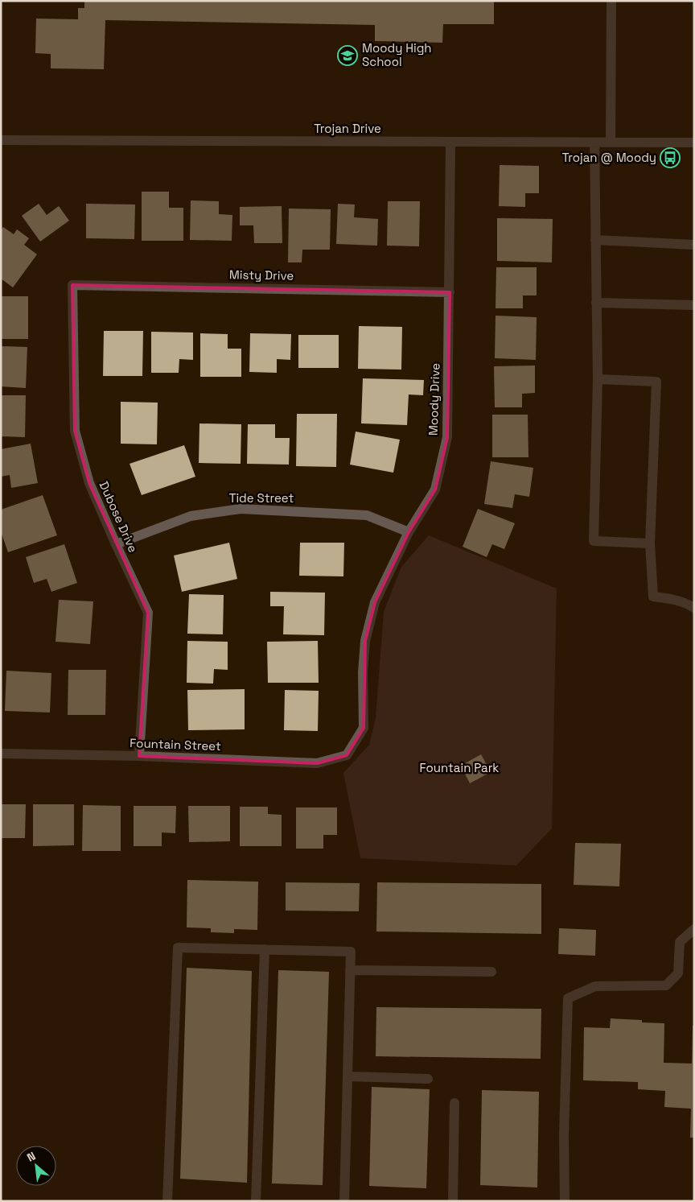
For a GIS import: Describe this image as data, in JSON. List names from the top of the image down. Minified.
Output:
{"streets":{"street":["Trojan Drive","Misty Drive","Moody Drive","Tide Street","Dubose Drive","Fountain Street"]},"crossings":[["Trojan Drive","Moody Drive"],["Misty Drive","Moody Drive"],["Misty Drive","Dubose Drive"],["Moody Drive","Tide Street"],["Moody Drive","Fountain Street"],["Tide Street","Dubose Drive"],["Dubose Drive","Fountain Street"]],"parks":["Fountain Park"],"places":{"school or university":["Moody High School"],"bus stop":["Trojan @ Moody"]},"north":"top left"}
